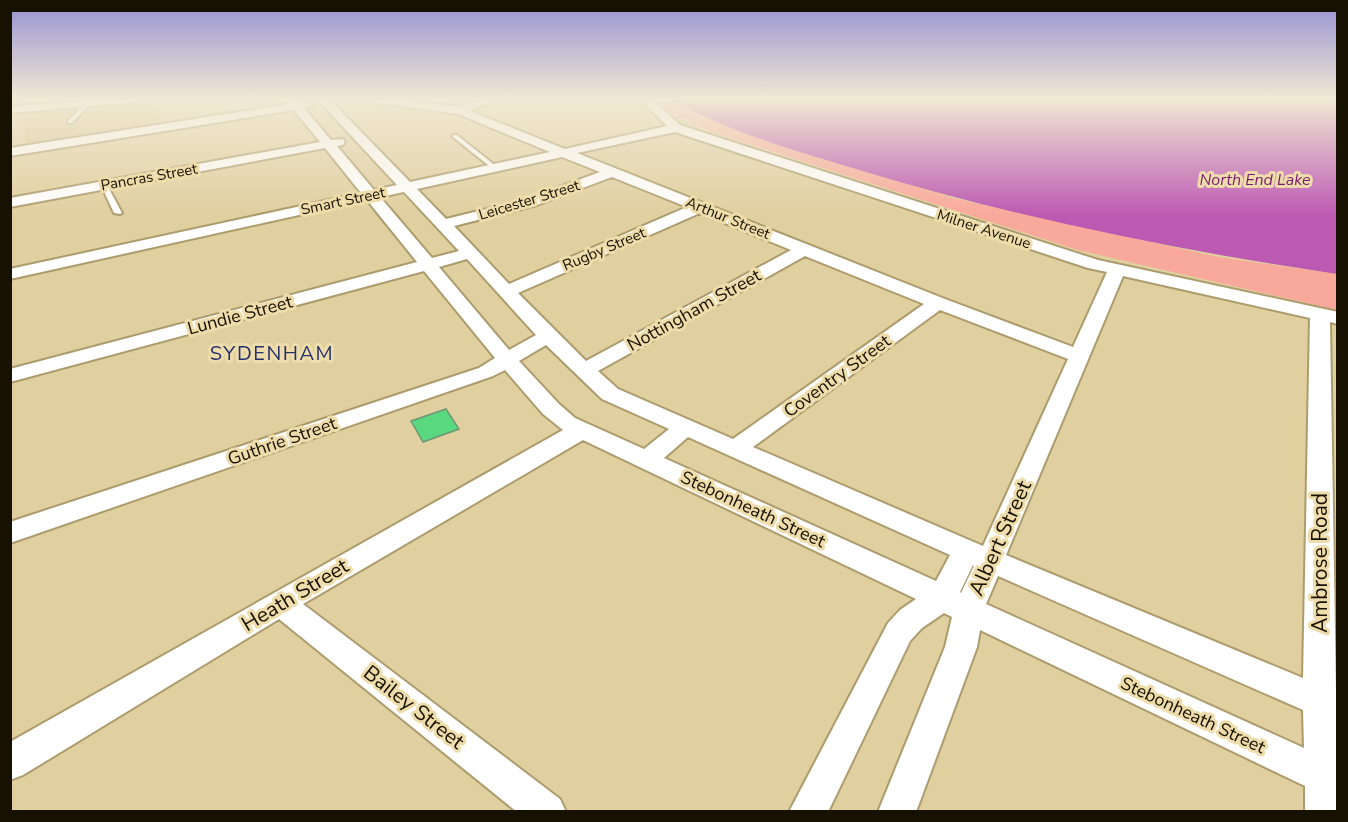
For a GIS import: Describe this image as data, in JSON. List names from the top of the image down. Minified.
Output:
{"streets":{"street":["Pancras Street","Leicester Street","Smart Street","Arthur Street","Milner Avenue","Rugby Street","Nottingham Street","Lundie Street","Coventry Street","Guthrie Street","Stebonheath Street","Albert Street","Ambrose Road","Heath Street","Bailey Street"]},"crossings":[["Pancras Street","Stebonheath Street"],["Leicester Street","Arthur Street"],["Smart Street","Arthur Street"],["Smart Street","Stebonheath Street"],["Arthur Street","Rugby Street"],["Arthur Street","Nottingham Street"],["Arthur Street","Coventry Street"],["Arthur Street","Albert Street"],["Milner Avenue","Albert Street"],["Milner Avenue","Ambrose Road"],["Lundie Street","Stebonheath Street"],["Guthrie Street","Stebonheath Street"],["Stebonheath Street","Albert Street"],["Stebonheath Street","Ambrose Road"],["Stebonheath Street","Heath Street"],["Heath Street","Bailey Street"]],"districts":["SYDENHAM"],"water":["North End Lake"]}
